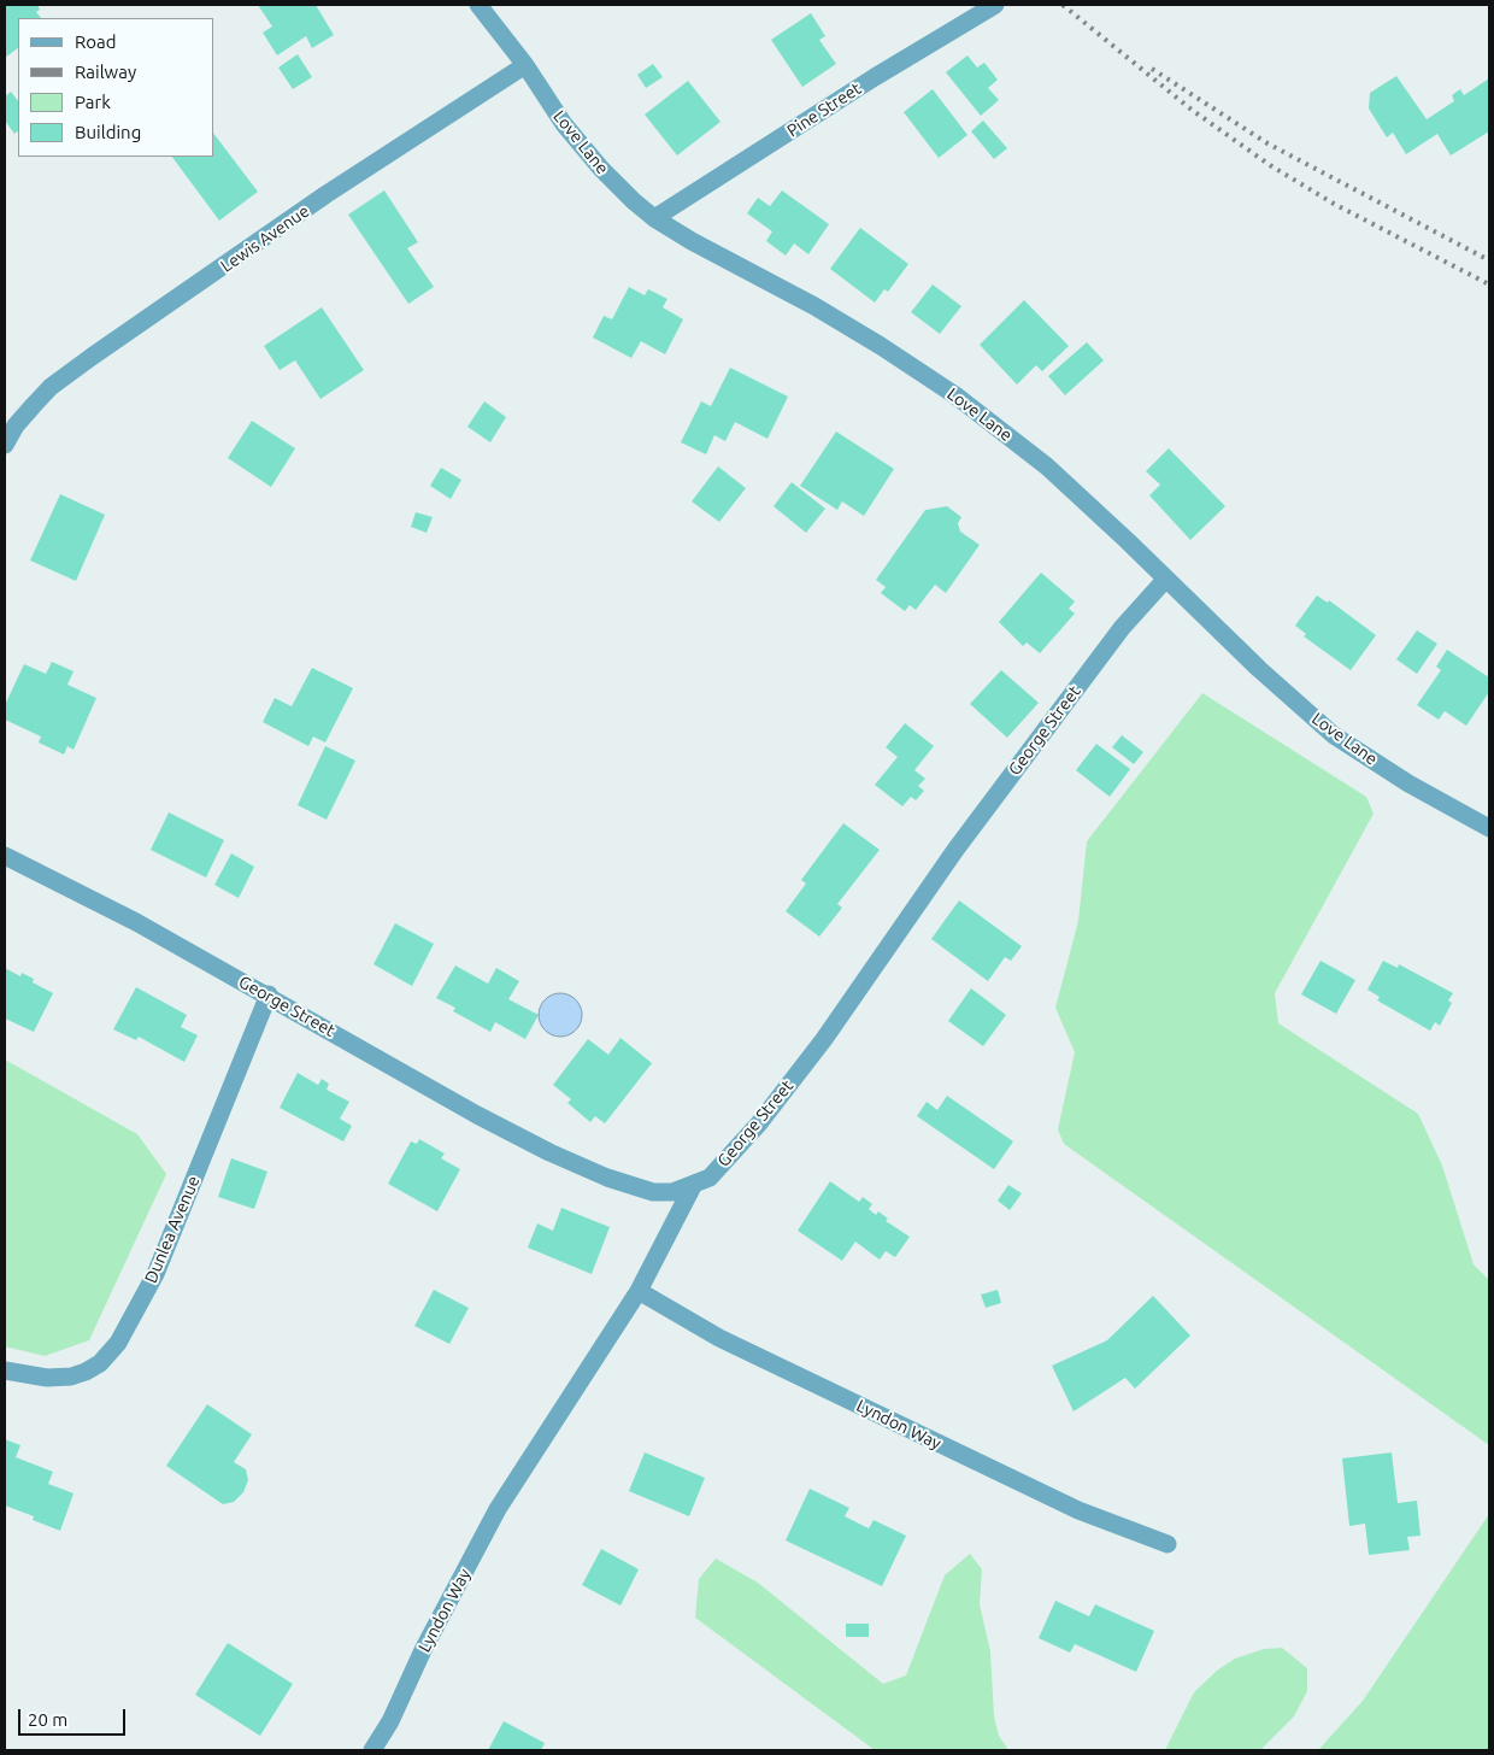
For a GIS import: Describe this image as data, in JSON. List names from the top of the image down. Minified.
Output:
{"streets":{"street":["Pine Street","Love Lane","Lewis Avenue","George Street","Dunlea Avenue","Lyndon Way"]},"crossings":[["Pine Street","Love Lane"],["Love Lane","Lewis Avenue"],["Love Lane","George Street"],["George Street","Dunlea Avenue"],["George Street","Lyndon Way"]],"legend":["Road","Railway","Park","Building"],"scale_bar":"20 m"}
